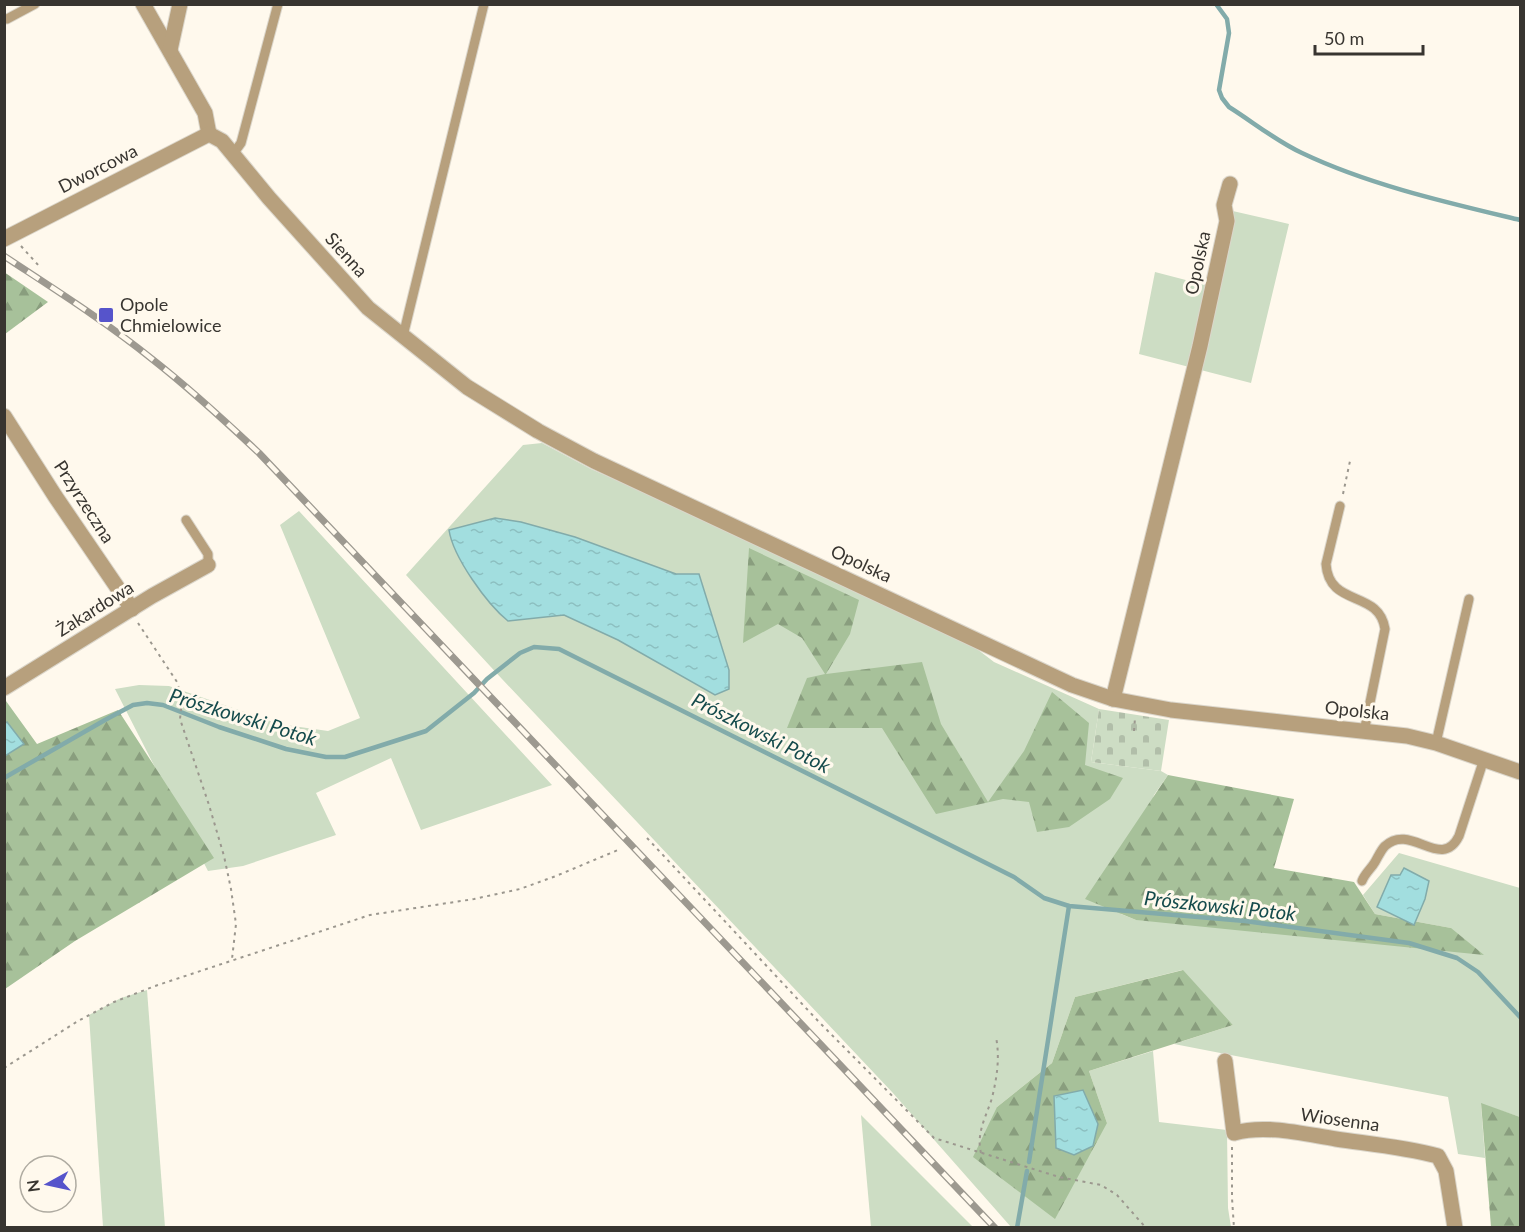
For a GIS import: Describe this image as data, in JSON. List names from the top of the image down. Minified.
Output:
{"streets":{"street":["Dworcowa","Sienna","Opolska","Przyrzeczna","Żakardowa","Wiosenna"]},"crossings":[["Dworcowa","Sienna"],["Sienna","Opolska"],["Przyrzeczna","Żakardowa"]],"water":["Prószkowski Potok"],"places":{"transit":["Opole Chmielowice"]},"scale_bar":"50 m","north":"left"}
